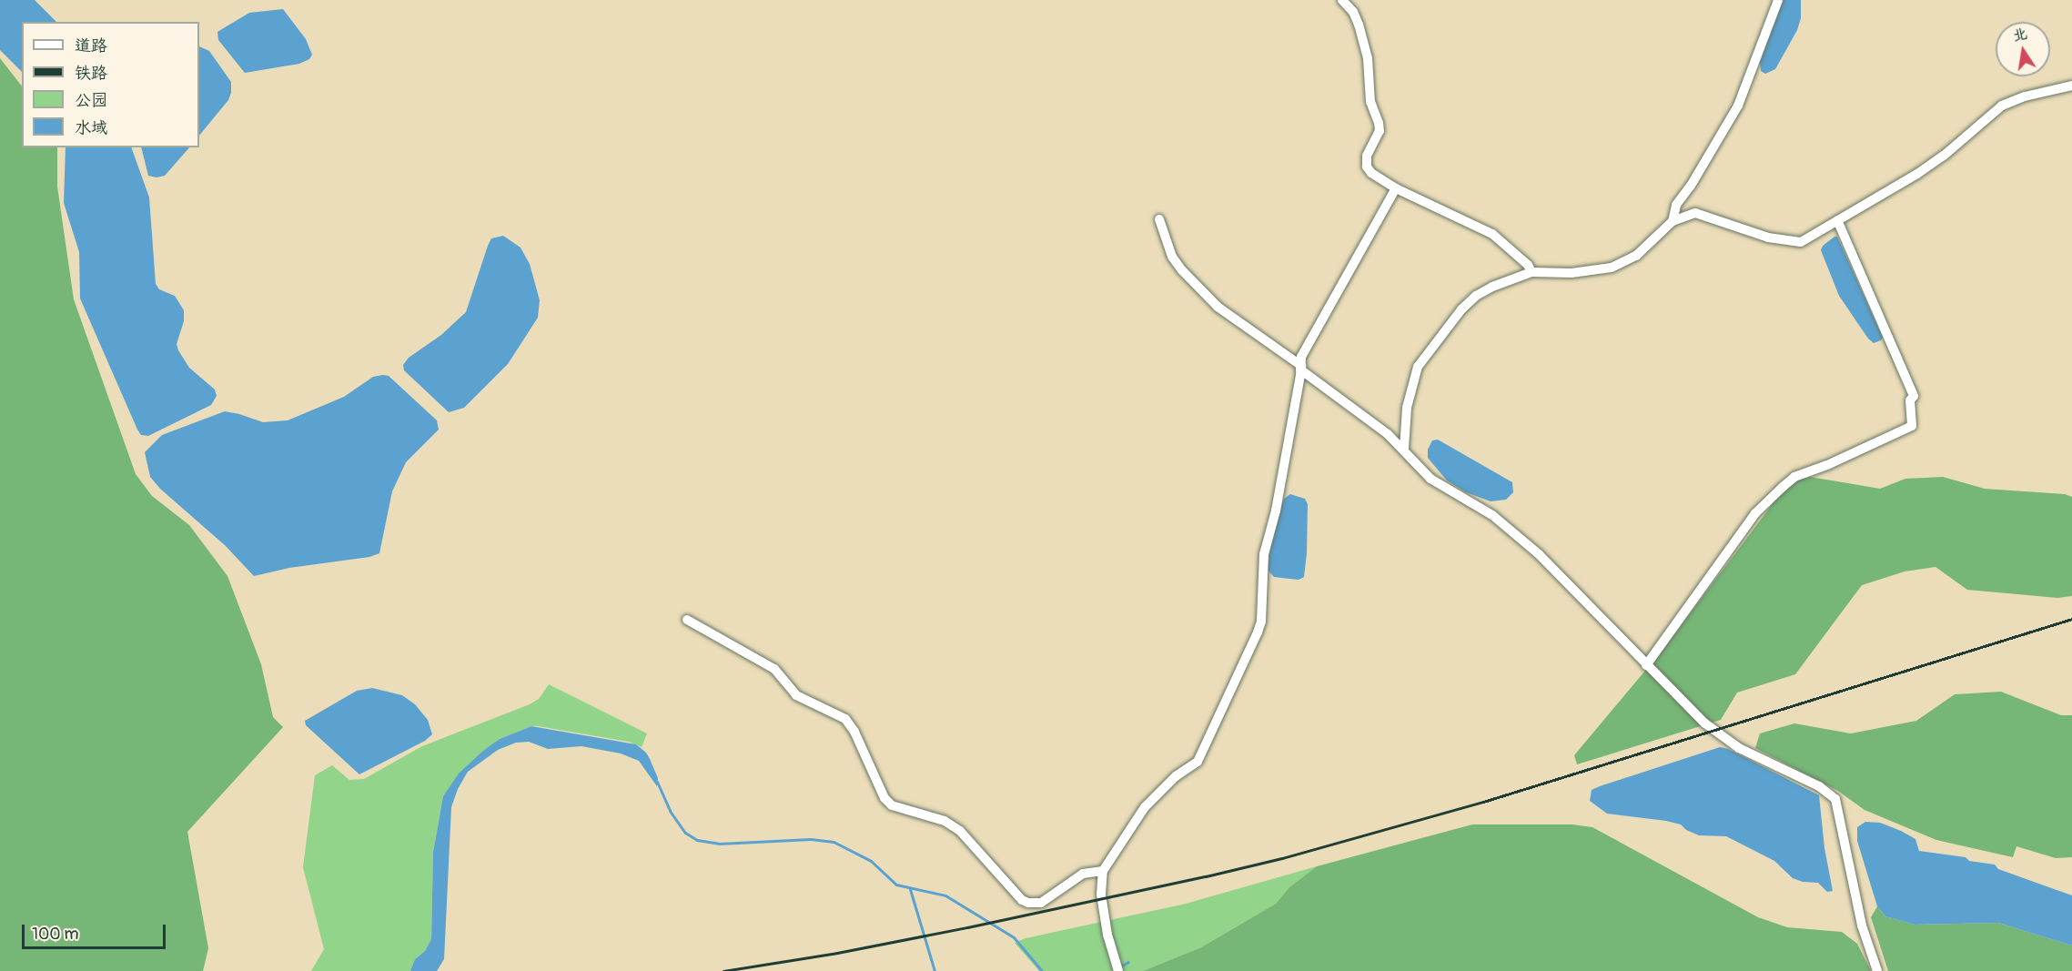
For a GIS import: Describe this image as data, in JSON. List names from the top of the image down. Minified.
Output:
{"legend":["道路","铁路","公园","水域"],"scale_bar":"100 m","north":"top"}
